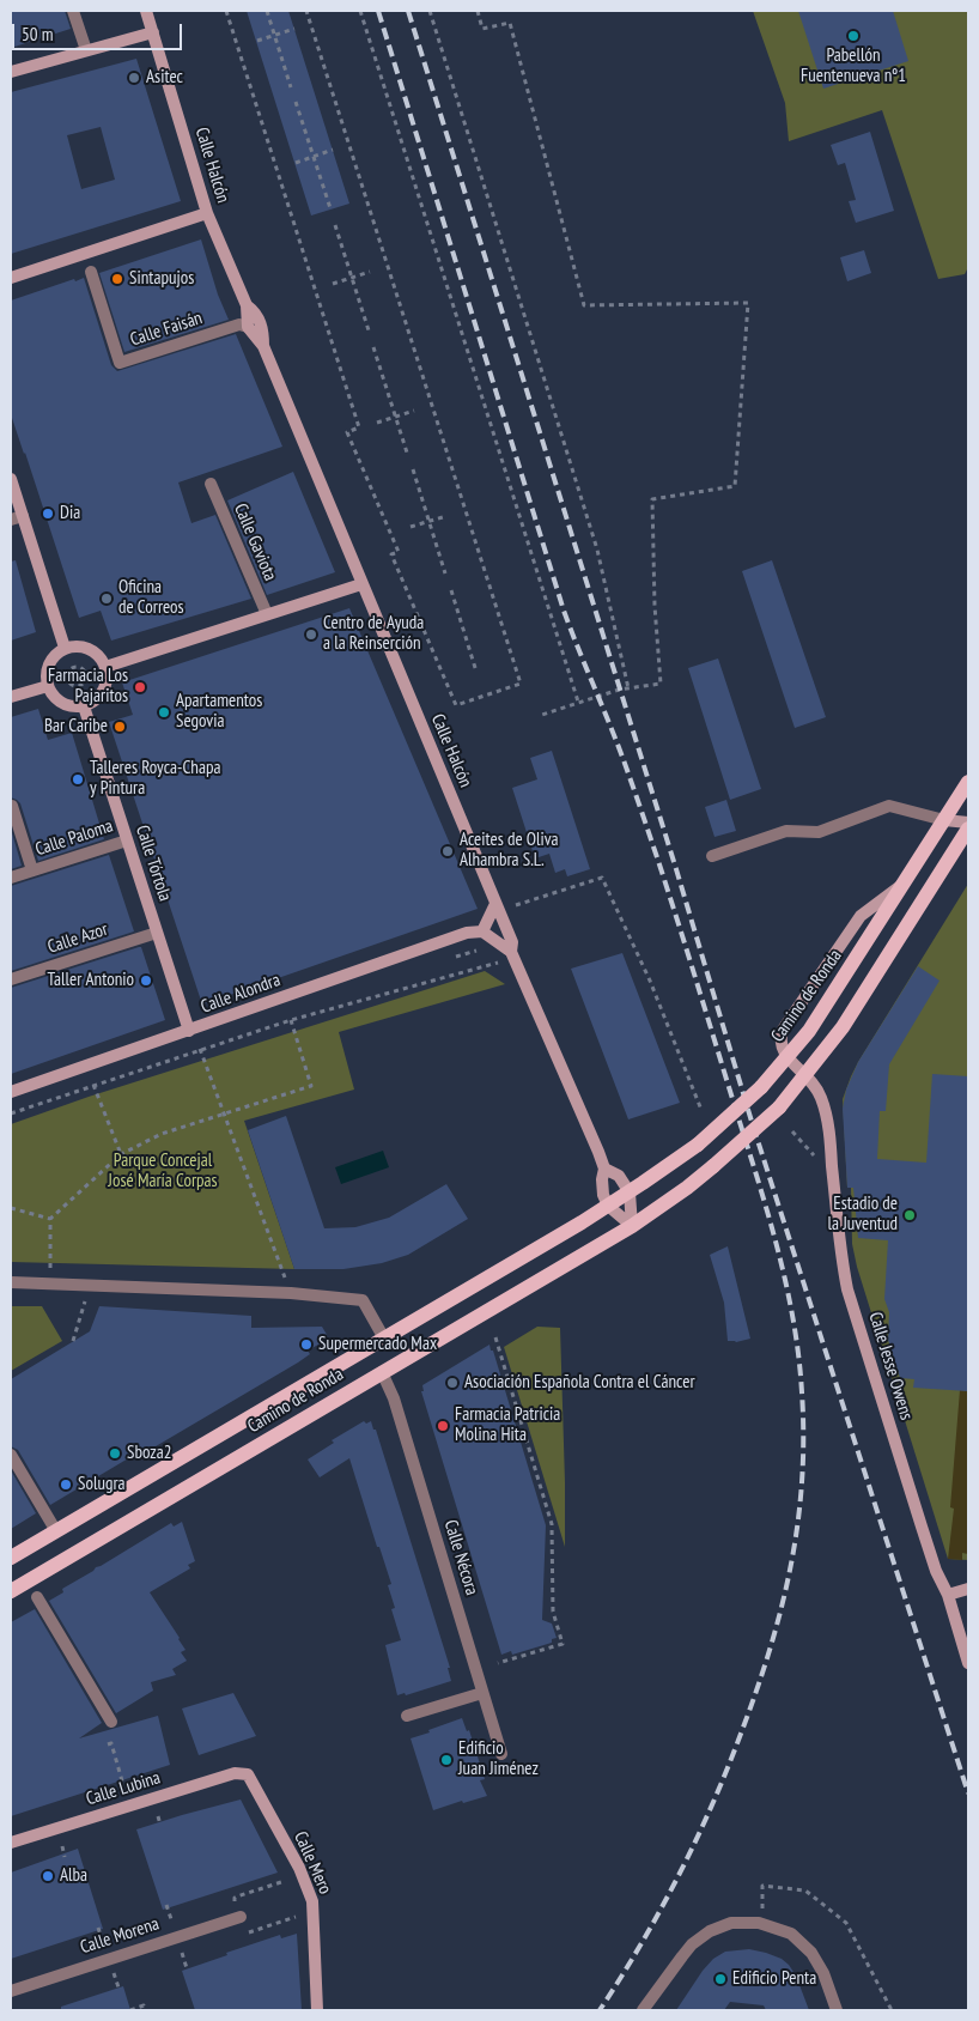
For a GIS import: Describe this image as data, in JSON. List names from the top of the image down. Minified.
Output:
{"streets":{"main road":["Camino de Ronda"],"street":["Calle Halcón","Calle Faisán","Calle Gaviota","Calle Paloma","Calle Tórtola","Calle Azor","Calle Alondra","Calle Jesse Owens","Calle Nécora","Calle Lubina","Calle Mero","Calle Morena"]},"crossings":[["Calle Halcón","Calle Faisán"],["Calle Halcón","Camino de Ronda"],["Calle Paloma","Calle Tórtola"],["Calle Tórtola","Calle Azor"],["Calle Tórtola","Calle Alondra"],["Camino de Ronda","Calle Jesse Owens"],["Camino de Ronda","Calle Nécora"],["Calle Lubina","Calle Mero"]],"parks":["Parque Concejal José María Corpas"],"places":["Pabellón Fuentenueva nº1","Asitec","Sintapujos","Dia","Oficina de Correos","Centro de Ayuda a la Reinserción","Farmacia Los Pajaritos","Apartamentos Segovia","Bar Caribe","Talleres Royca-Chapa y Pintura","Aceites de Oliva Alhambra S.L.","Taller Antonio","Estadio de la Juventud","Supermercado Max","Asociación Española Contra el Cáncer","Farmacia Patricia Molina Hita","Sboza2","Solugra","Edificio Juan Jiménez","Alba","Edificio Penta"],"scale_bar":"50 m"}
